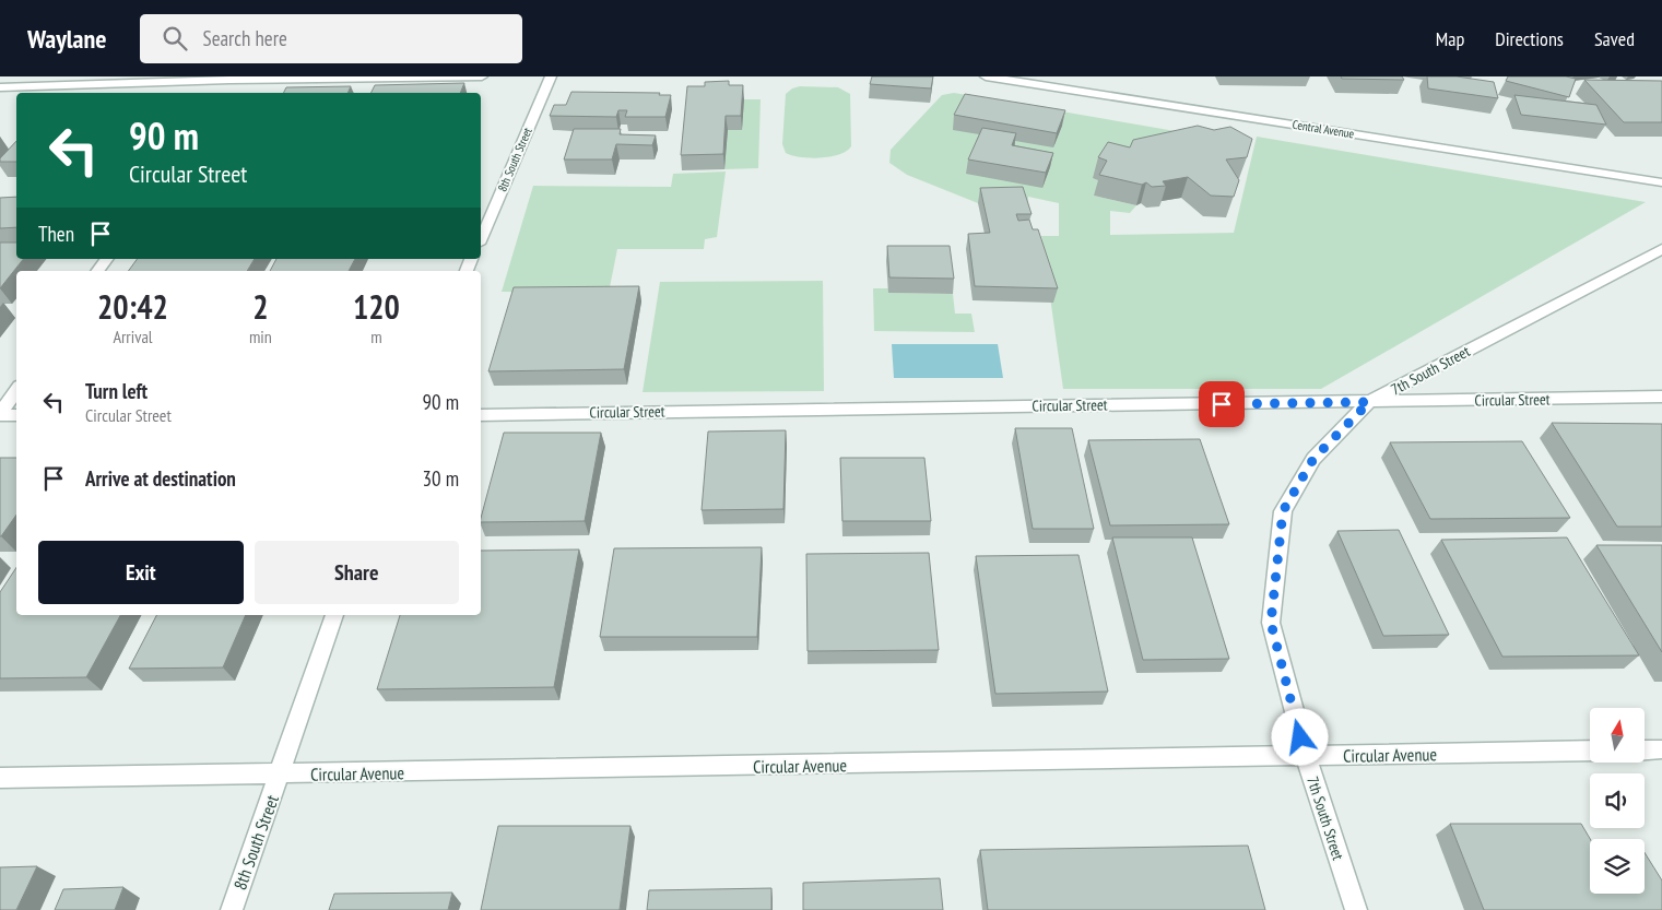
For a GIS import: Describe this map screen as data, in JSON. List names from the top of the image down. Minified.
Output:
{"streets":{"street":["Central Avenue","8th South Street","7th South Street","Circular Street","Circular Avenue"]},"crossings":[["8th South Street","Circular Avenue"],["7th South Street","Circular Street"],["7th South Street","Circular Avenue"]],"north":"top","page":{"header":"Waylane","search":"Search here","nav":["Map","Directions","Saved"],"turn":["90 m","Circular Street"],"then":"Then","eta":["20:42","Arrival","2","min","120","m"],"list":[{"name":"Turn left","note":"Circular Street","value":"90 m"},{"name":"Arrive at destination","value":"30 m"}],"buttons":["Exit","Share"]}}
